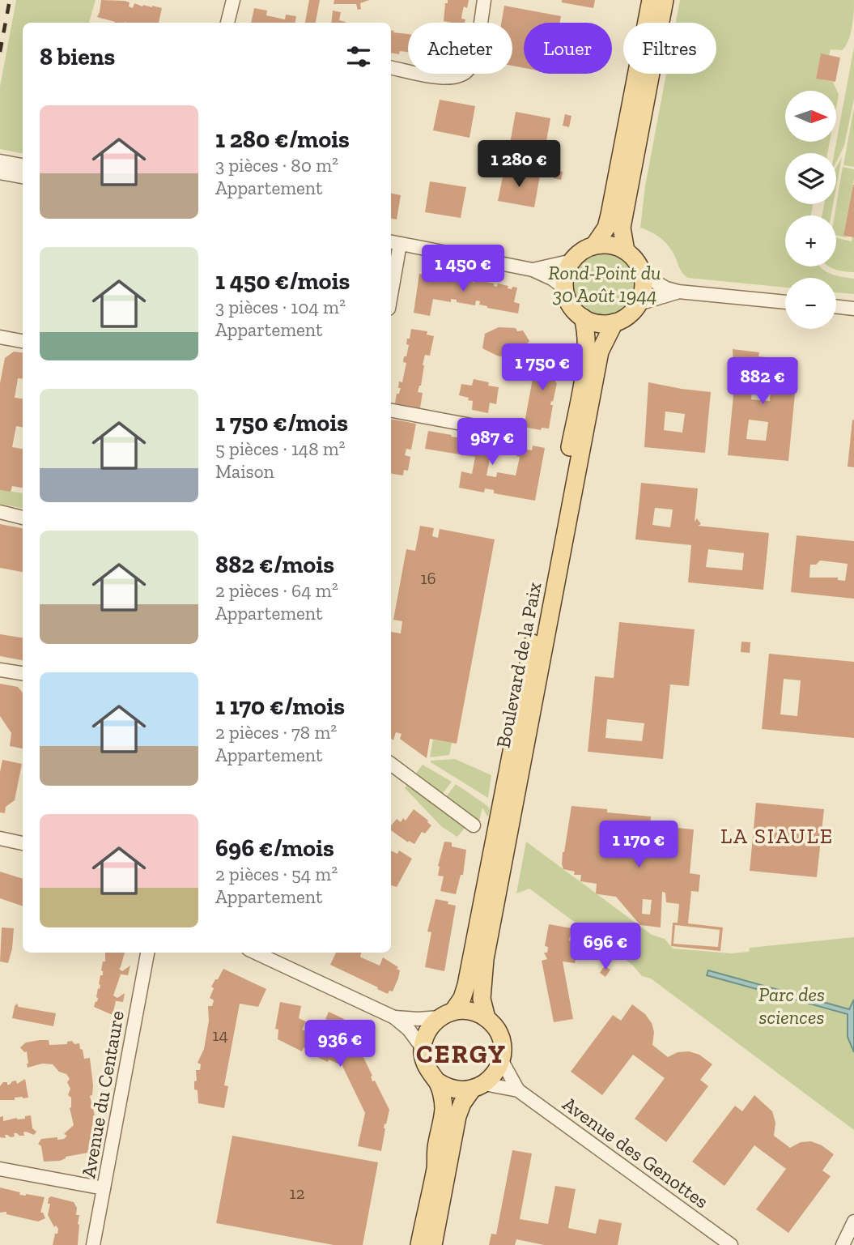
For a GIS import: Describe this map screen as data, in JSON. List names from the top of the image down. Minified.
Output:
{"streets":{"main road":["Boulevard de la Paix"],"street":["Avenue du Centaure","Avenue des Genottes"]},"crossings":[["Boulevard de la Paix","Avenue des Genottes"]],"districts":["LA SIAULE","CERGY"],"parks":["Rond-Point du 30 Août 1944","Parc des sciences"],"house_numbers":["16","14","12"],"north":"right","page":{"chip":["Acheter","Louer","Filtres"],"heading":"8 biens","map_buttons":["+","−"],"list":[{"name":"1 280 €/mois","note":"3 pièces · 80 m² · Appartement"},{"name":"1 450 €/mois","note":"3 pièces · 104 m² · Appartement"},{"name":"1 750 €/mois","note":"5 pièces · 148 m² · Maison"},{"name":"882 €/mois","note":"2 pièces · 64 m² · Appartement"},{"name":"1 170 €/mois","note":"2 pièces · 78 m² · Appartement"},{"name":"696 €/mois","note":"2 pièces · 54 m² · Appartement"}],"price":["1 280 €","1 450 €","1 750 €","882 €","987 €","1 170 €","696 €","936 €"]}}
